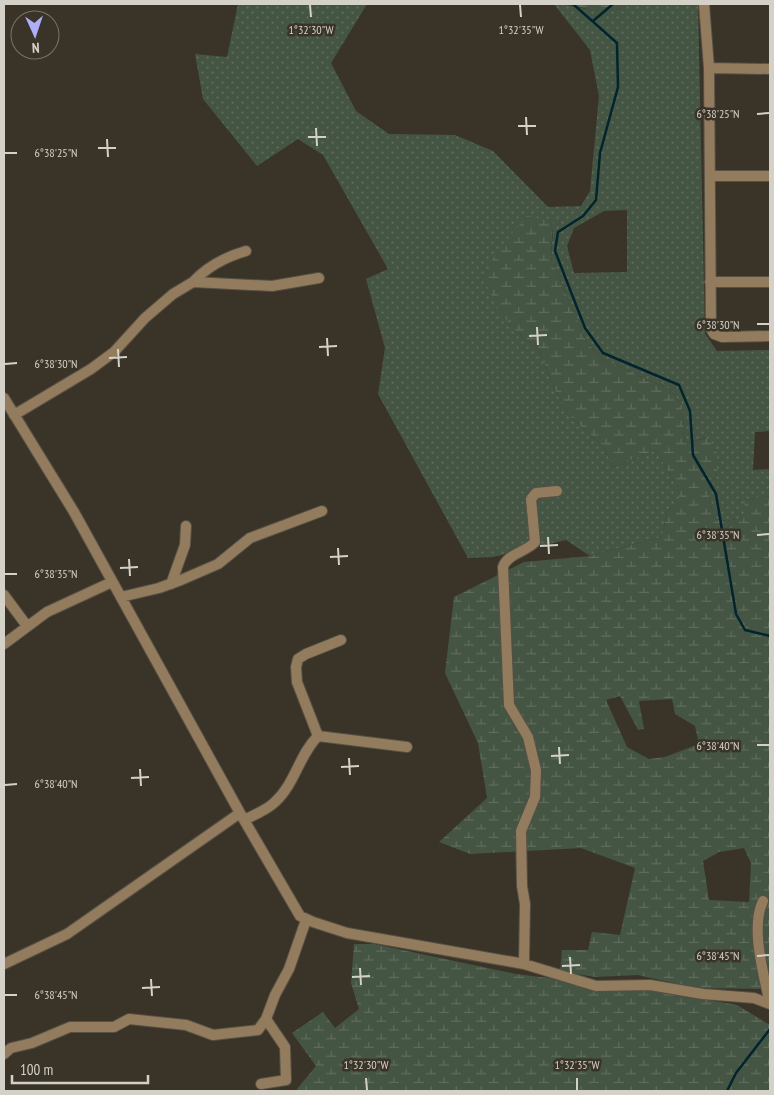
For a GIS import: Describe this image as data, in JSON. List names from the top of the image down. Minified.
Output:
{"scale_bar":"100 m","north":"bottom","coordinates":["1°32'30\"W","1°32'35\"W","6°38'25\"N","6°38'30\"N","6°38'35\"N","6°38'40\"N","6°38'45\"N"]}
